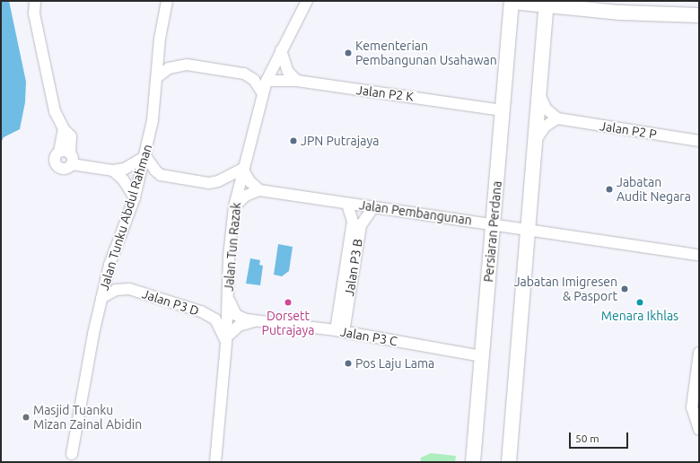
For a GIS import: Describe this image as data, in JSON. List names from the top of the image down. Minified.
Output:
{"streets":{"main road":["Persiaran Perdana"],"street":["Jalan P2 K","Jalan P2 P","Jalan Pembangunan","Jalan Tunku Abdul Rahman","Jalan Tun Razak","Jalan P3 B","Jalan P3 D","Jalan P3 C"]},"crossings":[["Jalan P2 K","Persiaran Perdana"],["Jalan P2 K","Jalan Tun Razak"],["Jalan Pembangunan","Persiaran Perdana"],["Jalan Pembangunan","Jalan P3 B"],["Jalan Tunku Abdul Rahman","Jalan Tun Razak"],["Jalan Tunku Abdul Rahman","Jalan P3 D"],["Persiaran Perdana","Jalan P3 C"],["Jalan Tun Razak","Jalan P3 D"],["Jalan Tun Razak","Jalan P3 C"],["Jalan P3 B","Jalan P3 C"],["Jalan P3 D","Jalan P3 C"]],"places":["Kementerian Pembangunan Usahawan","JPN Putrajaya","Jabatan Audit Negara","Jabatan Imigresen & Pasport","Dorsett Putrajaya","Menara Ikhlas","Pos Laju Lama","Masjid Tuanku Mizan Zainal Abidin"],"scale_bar":"50 m"}
